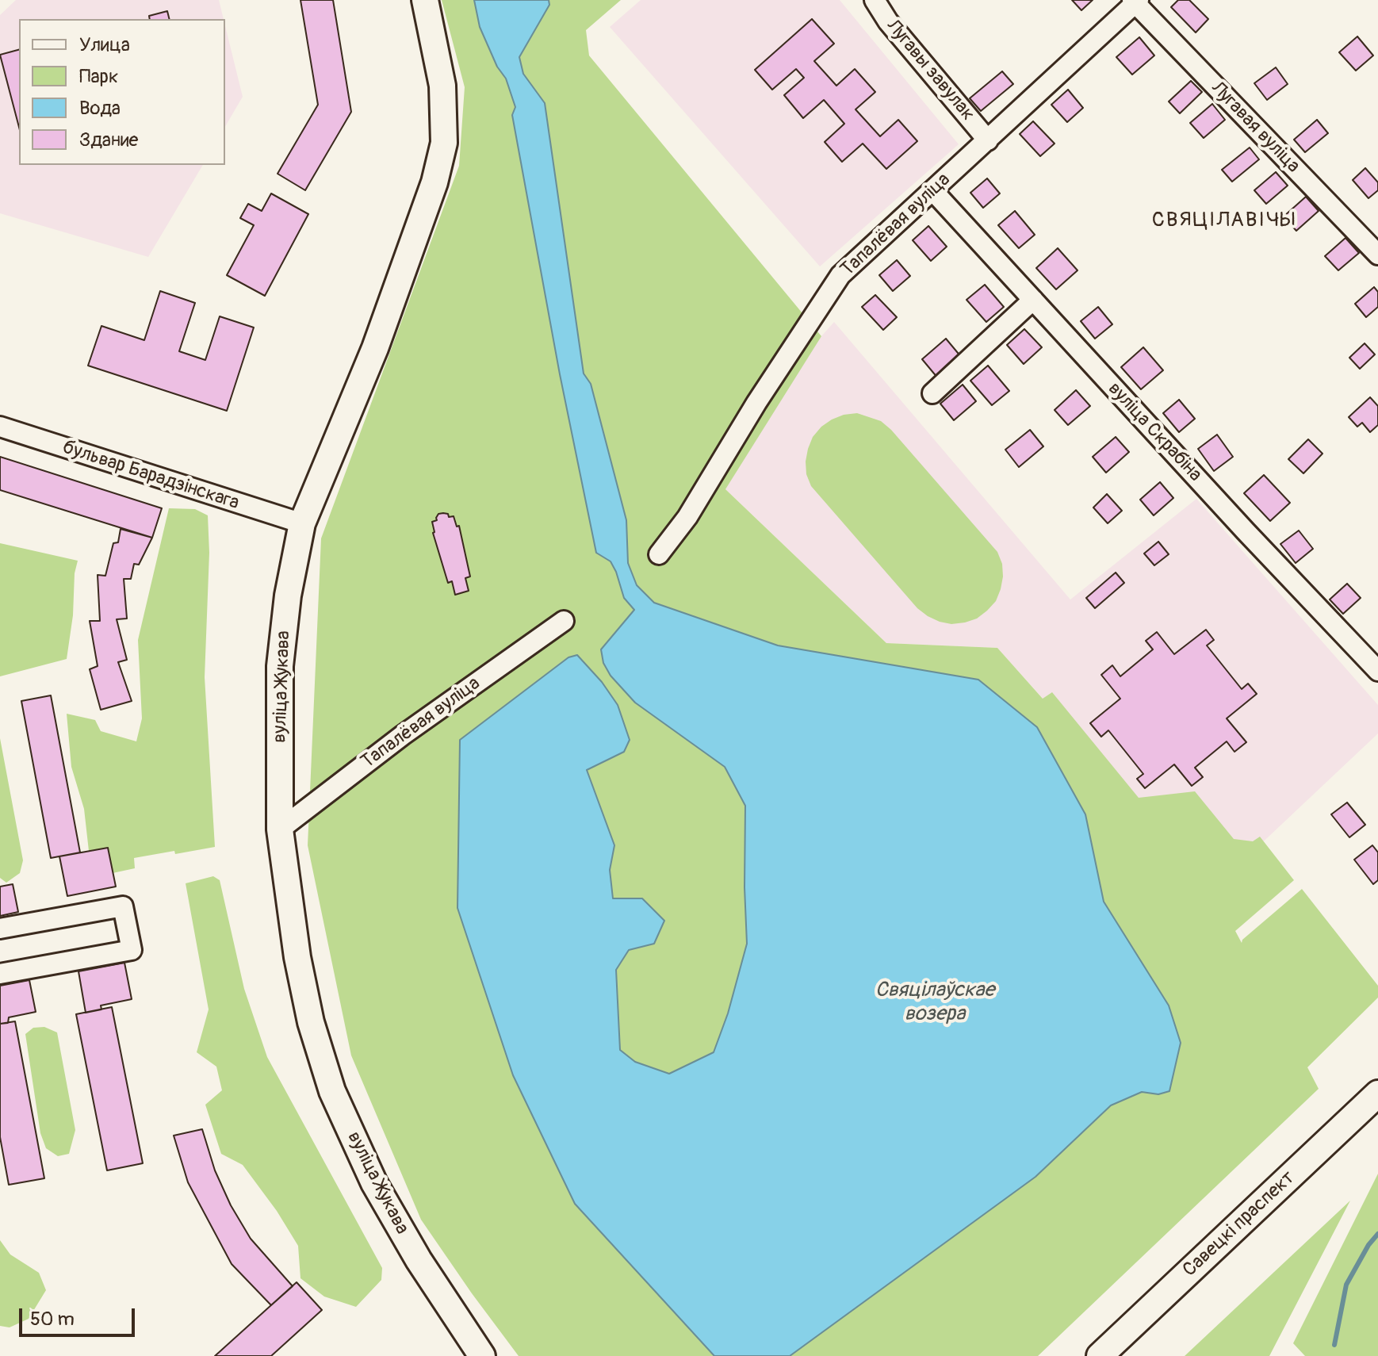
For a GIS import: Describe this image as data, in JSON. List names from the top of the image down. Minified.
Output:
{"streets":{"street":["Лугавы завулак","Лугавая вуліца","Тапалёвая вуліца","вуліца Скрабіна","бульвар Барадзінскага","вуліца Жукава","Савецкі праспект"]},"crossings":[["Лугавы завулак","Тапалёвая вуліца"],["Лугавая вуліца","Тапалёвая вуліца"],["Тапалёвая вуліца","вуліца Скрабіна"],["Тапалёвая вуліца","вуліца Жукава"],["бульвар Барадзінскага","вуліца Жукава"]],"districts":["СВЯЦІЛАВІЧЫ"],"water":["Свяцілаўскае возера"],"legend":["Улица","Парк","Вода","Здание"],"scale_bar":"50 m"}
